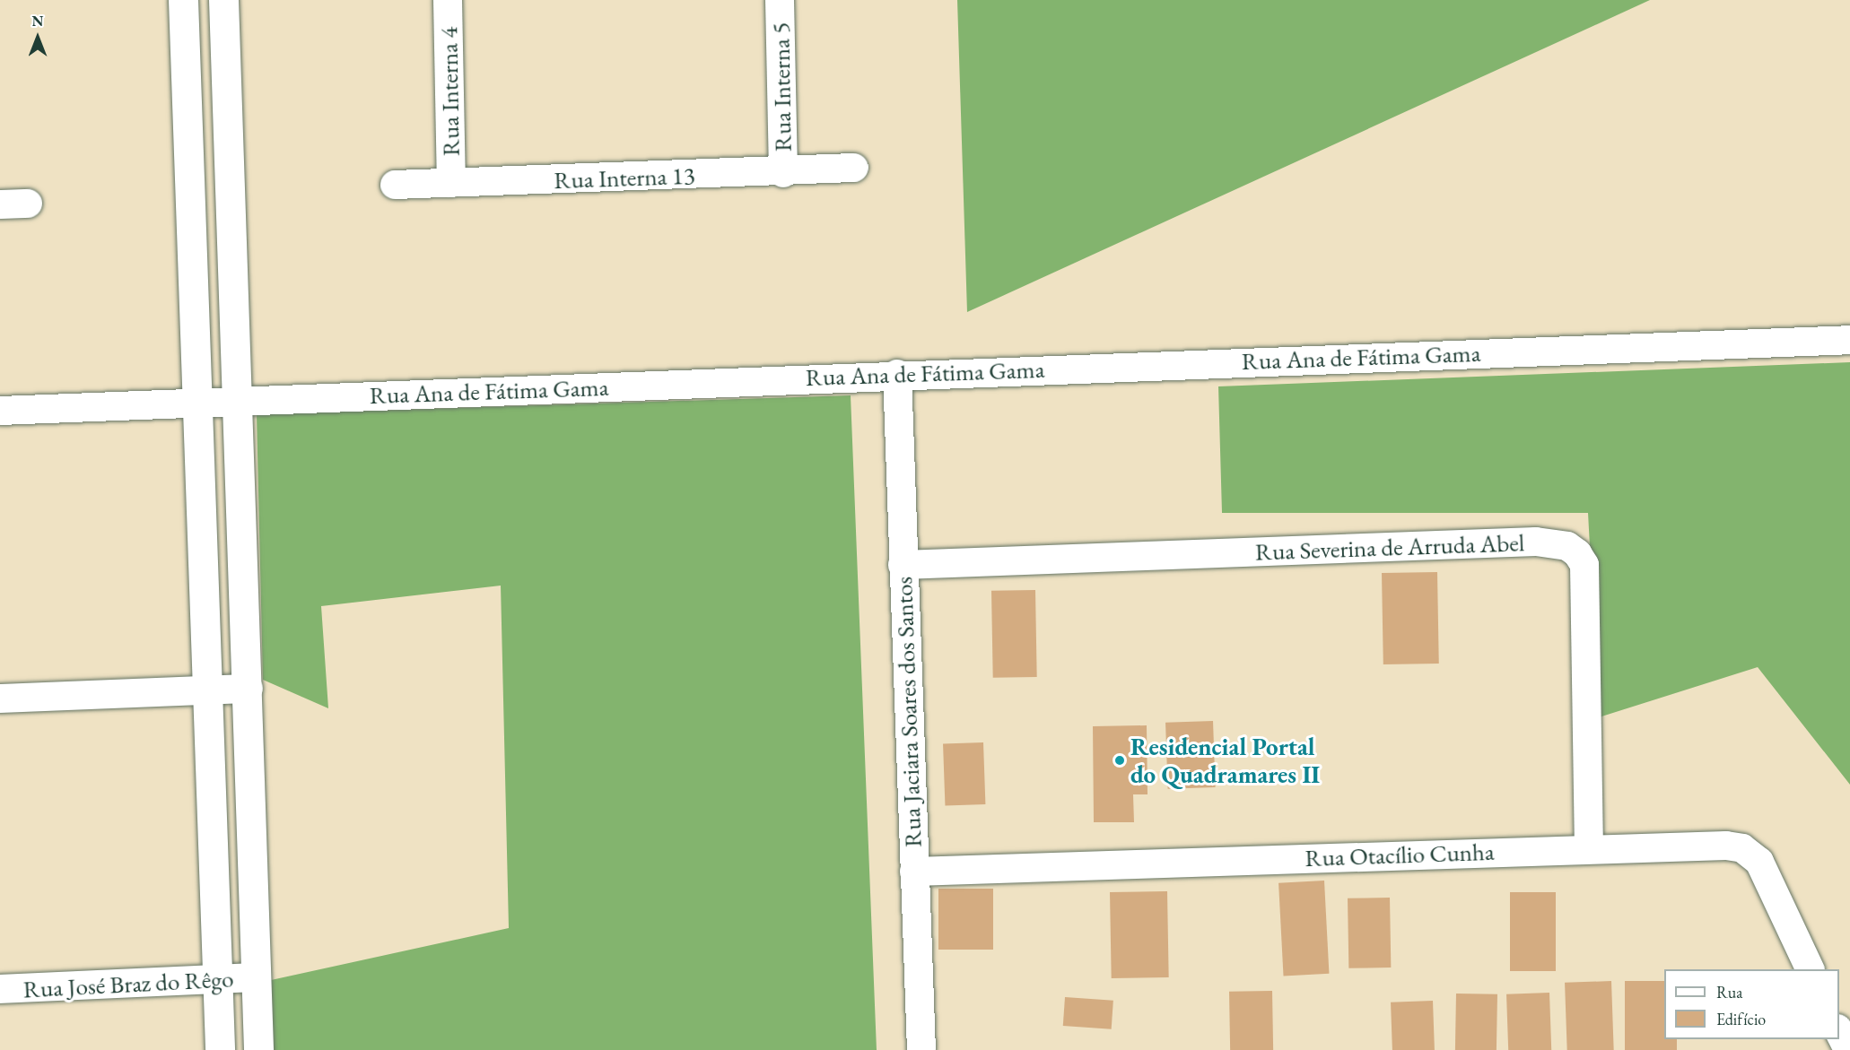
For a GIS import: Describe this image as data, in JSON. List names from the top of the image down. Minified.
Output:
{"streets":{"street":["Rua Interna 5","Rua Interna 4","Rua Interna 13","Rua Ana de Fátima Gama","Rua Severina de Arruda Abel","Rua Jaciara Soares dos Santos","Rua Otacílio Cunha","Rua José Braz do Rêgo"]},"crossings":[["Rua Interna 5","Rua Interna 13"],["Rua Interna 4","Rua Interna 13"],["Rua Ana de Fátima Gama","Rua Jaciara Soares dos Santos"],["Rua Severina de Arruda Abel","Rua Jaciara Soares dos Santos"],["Rua Severina de Arruda Abel","Rua Otacílio Cunha"],["Rua Jaciara Soares dos Santos","Rua Otacílio Cunha"]],"places":["Residencial Portal do Quadramares II"],"legend":["Rua","Edifício"],"north":"top"}
